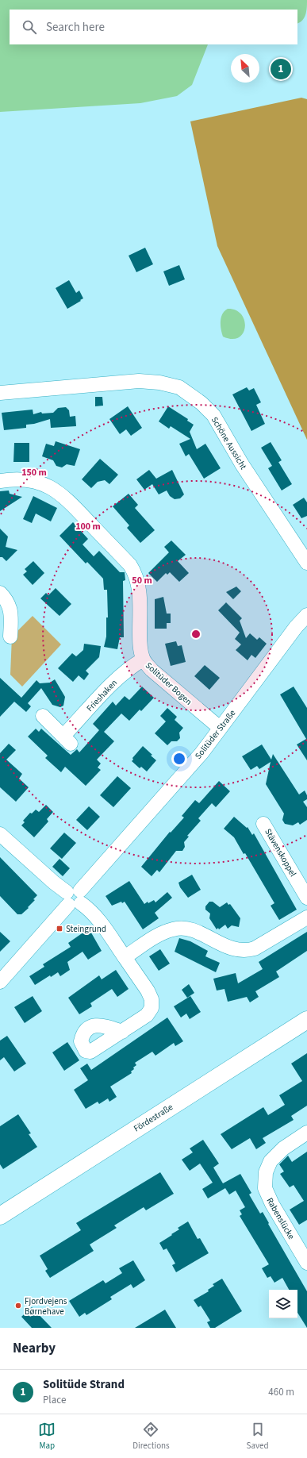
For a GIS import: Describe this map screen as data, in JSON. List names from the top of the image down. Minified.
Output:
{"streets":{"main road":["Fördestraße"],"street":["Schöne Aussicht","Solitüder Bogen","Frieshaken","Solitüder Straße","Stävenskoppel","Rabenslücke"]},"crossings":[["Solitüder Bogen","Frieshaken"],["Solitüder Bogen","Solitüder Straße"]],"places":{"transit":["Steingrund"],"other":["Fjordvejens Børnehave"]},"north":"top left","page":{"search":"Search here","pins":"1","heading":"Nearby","list":[{"mark":"1","name":"Solitüde Strand","note":"Place","value":"460 m"}],"nav":["Map","Directions","Saved"]},"rings":["150 m","100 m","50 m"]}
